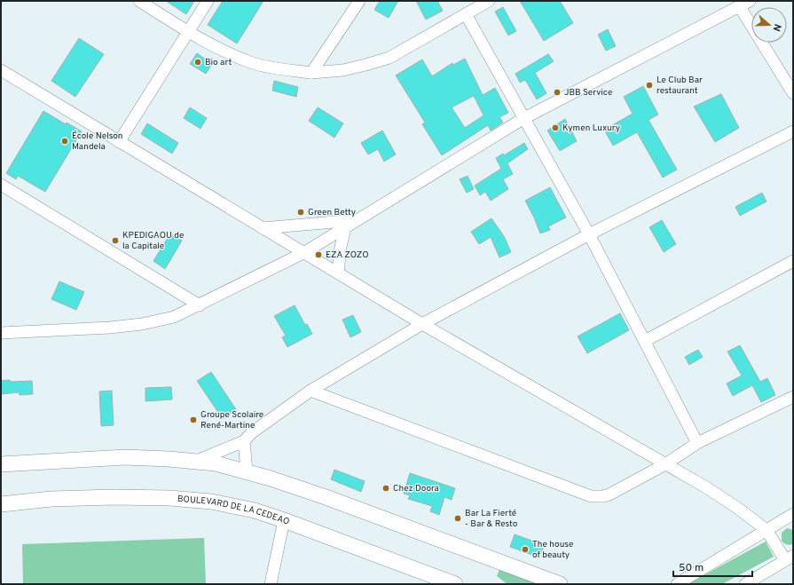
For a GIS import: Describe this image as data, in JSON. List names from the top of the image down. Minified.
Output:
{"streets":{"main road":["BOULEVARD DE LA CEDEAO"]},"places":["Bio art","Le Club Bar restaurant","JBB Service","Kymen Luxury","École Nelson Mandela","Green Betty","KPEDIGAOU de la Capitale","EZA ZOZO","Groupe Scolaire René-Martine","Chez Doora","Bar La Fierté - Bar & Resto","The house of beauty"],"scale_bar":"50 m","north":"right"}
